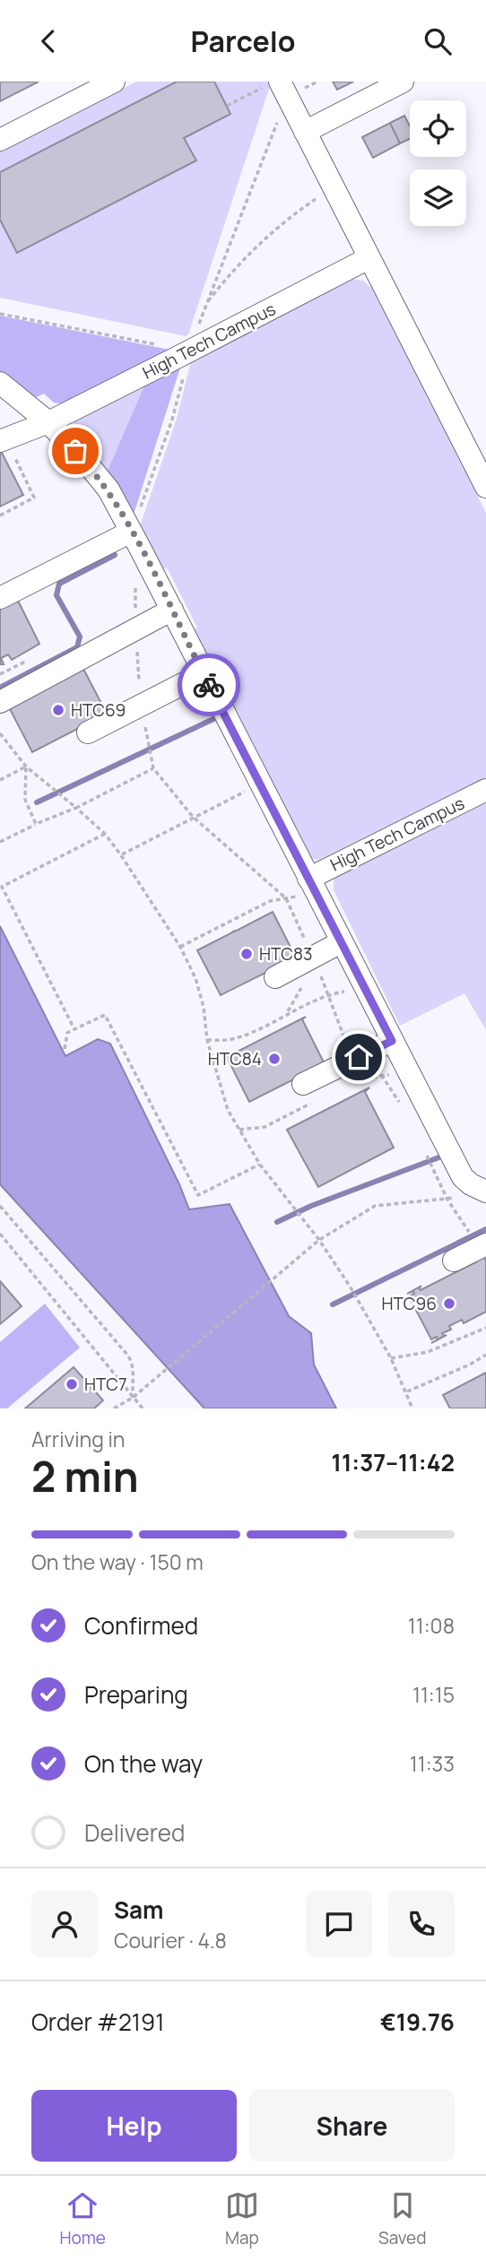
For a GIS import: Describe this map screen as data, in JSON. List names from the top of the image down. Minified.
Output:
{"streets":{"street":["High Tech Campus"]},"places":["HTC69","HTC83","HTC84","HTC96","HTC7"],"page":{"header":"Parcelo","heading":["2 min","Arriving in","11:37–11:42"],"panel":["Sam","Courier · 4.8","Order #2191","€19.76"],"bar":"On the way · 150 m","list":[["Confirmed","11:08"],["Preparing","11:15"],["On the way","11:33"],"Delivered"],"buttons":["Help","Share"],"tabs":["Home","Map","Saved"]}}
